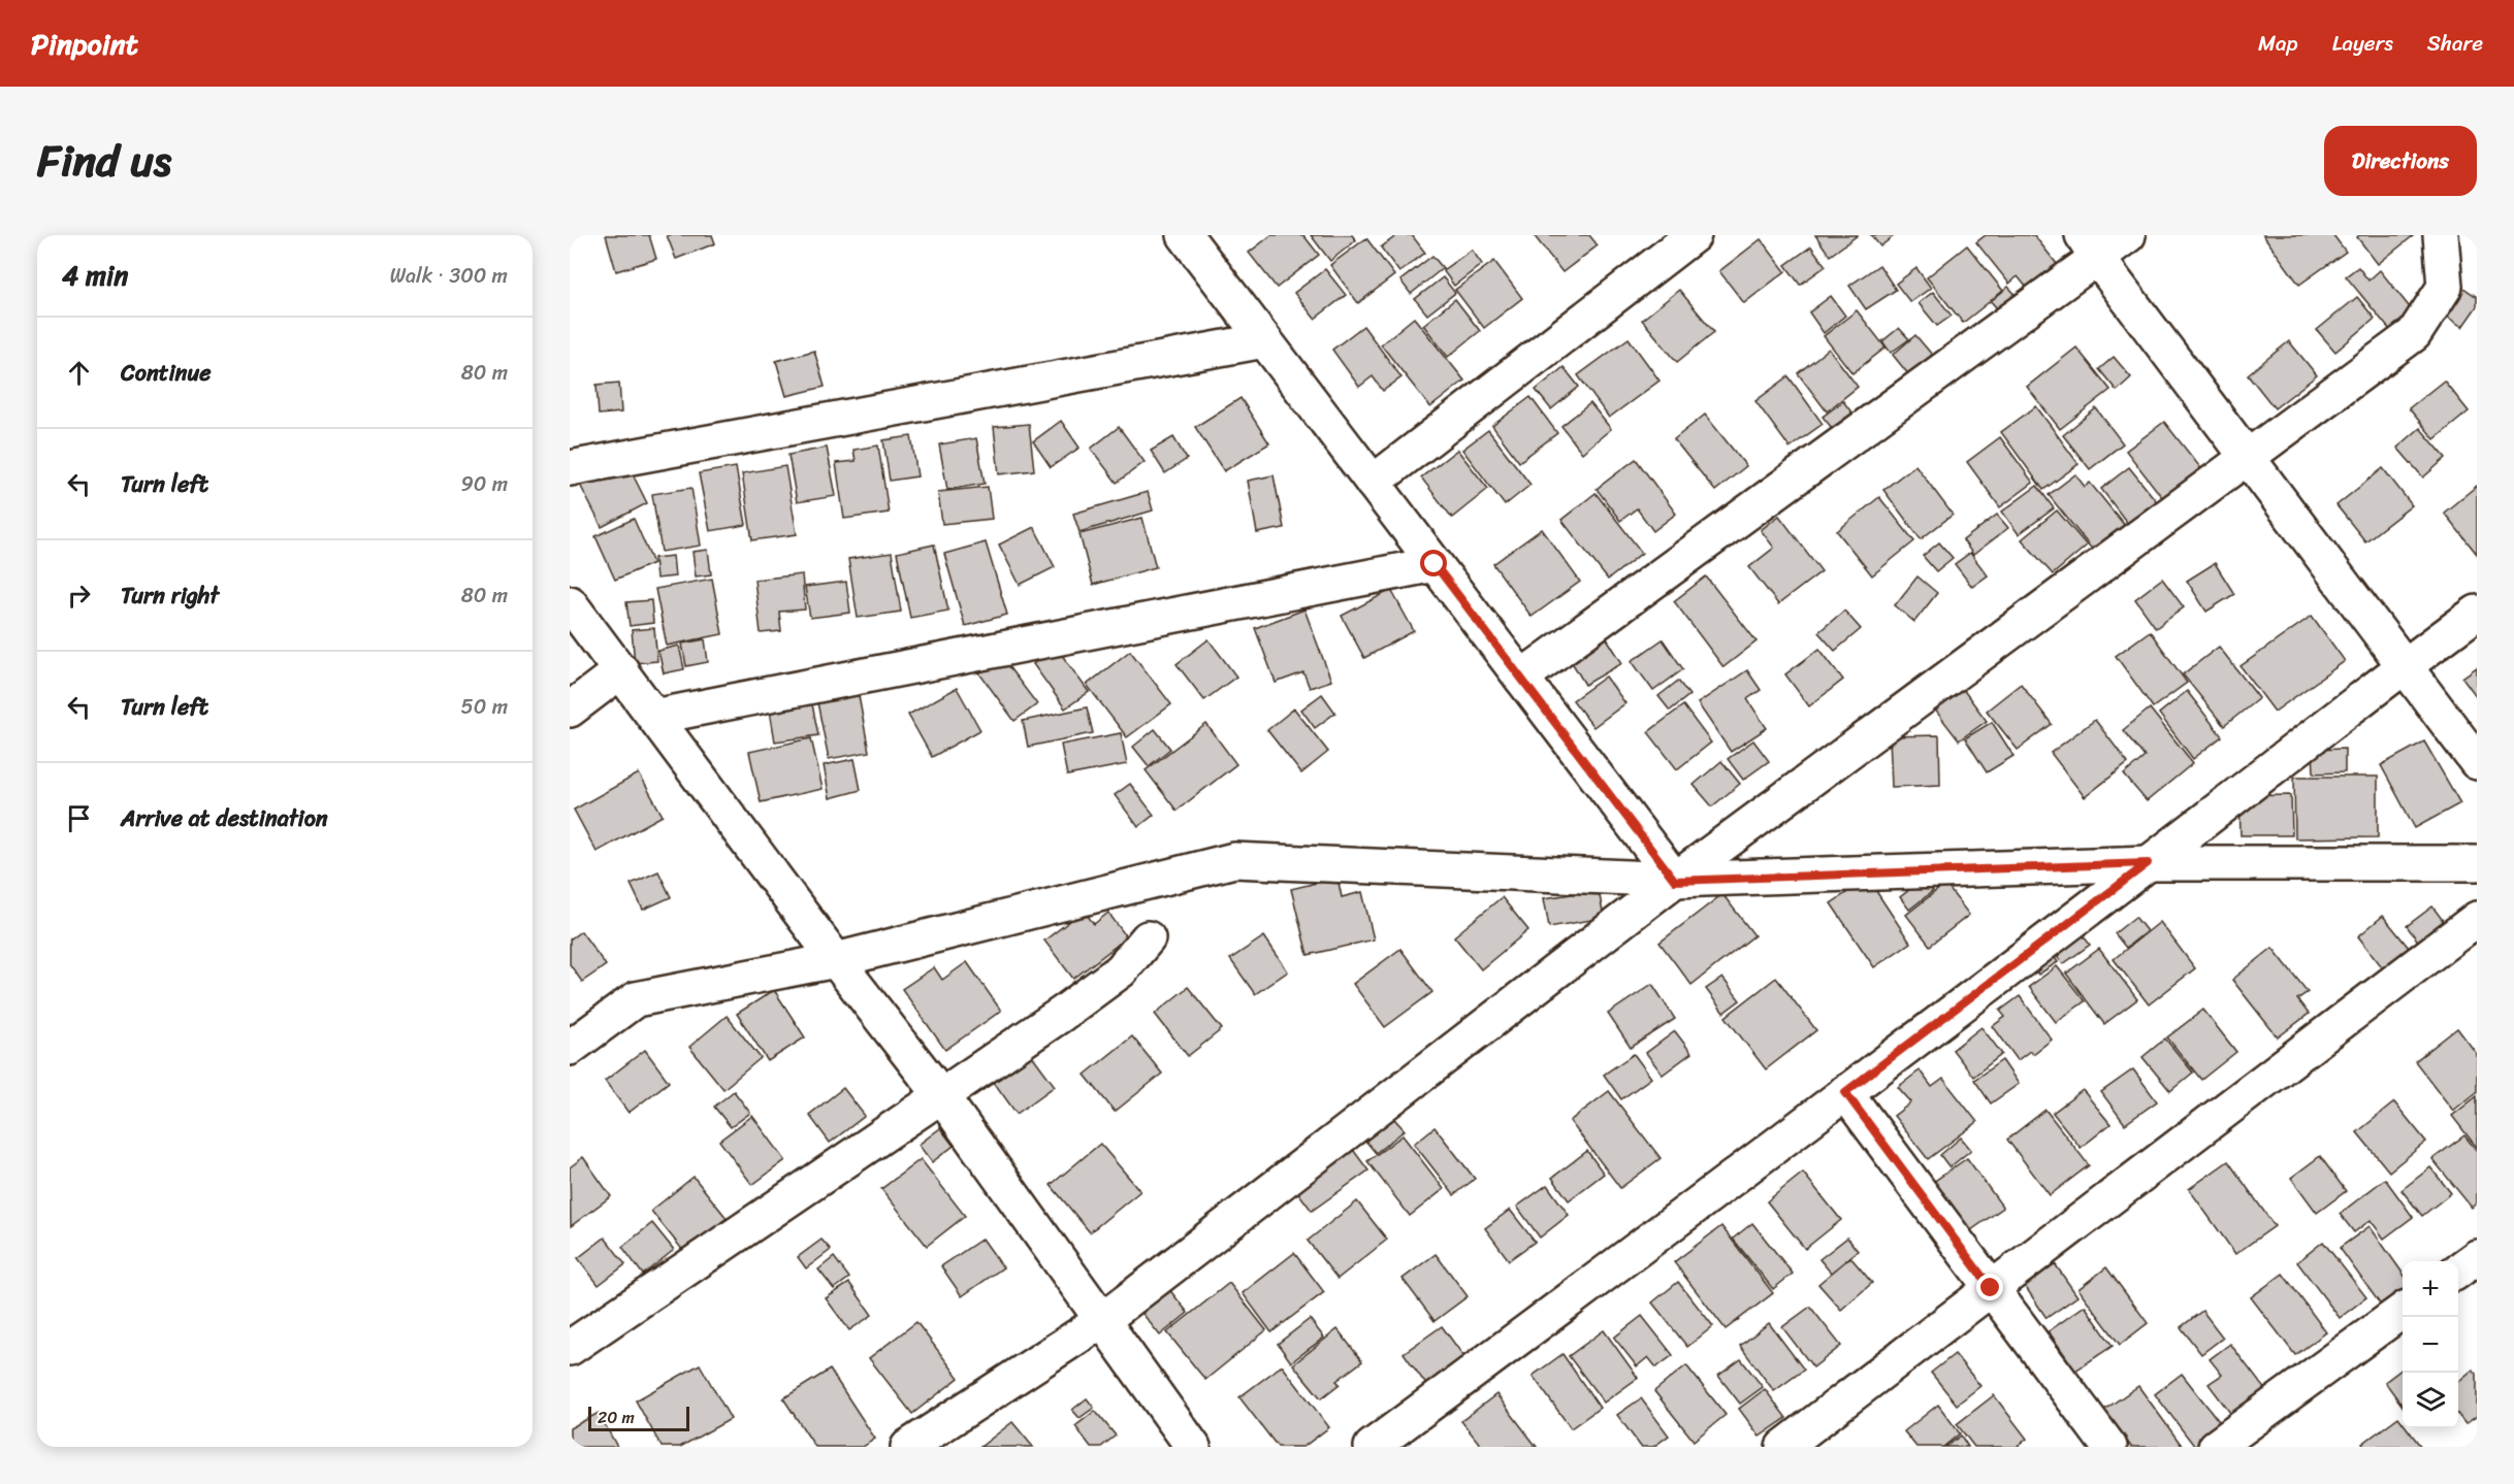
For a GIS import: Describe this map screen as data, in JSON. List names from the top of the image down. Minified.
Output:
{"scale_bar":"20 m","page":{"header":"Pinpoint","nav":["Map","Layers","Share"],"title":"Find us","buttons":"Directions","heading":["4 min","Walk · 300 m"],"list":[["Continue","80 m"],["Turn left","90 m"],["Turn right","80 m"],["Turn left","50 m"],"Arrive at destination"],"map_buttons":["+","−"],"scale":"20 m"}}
